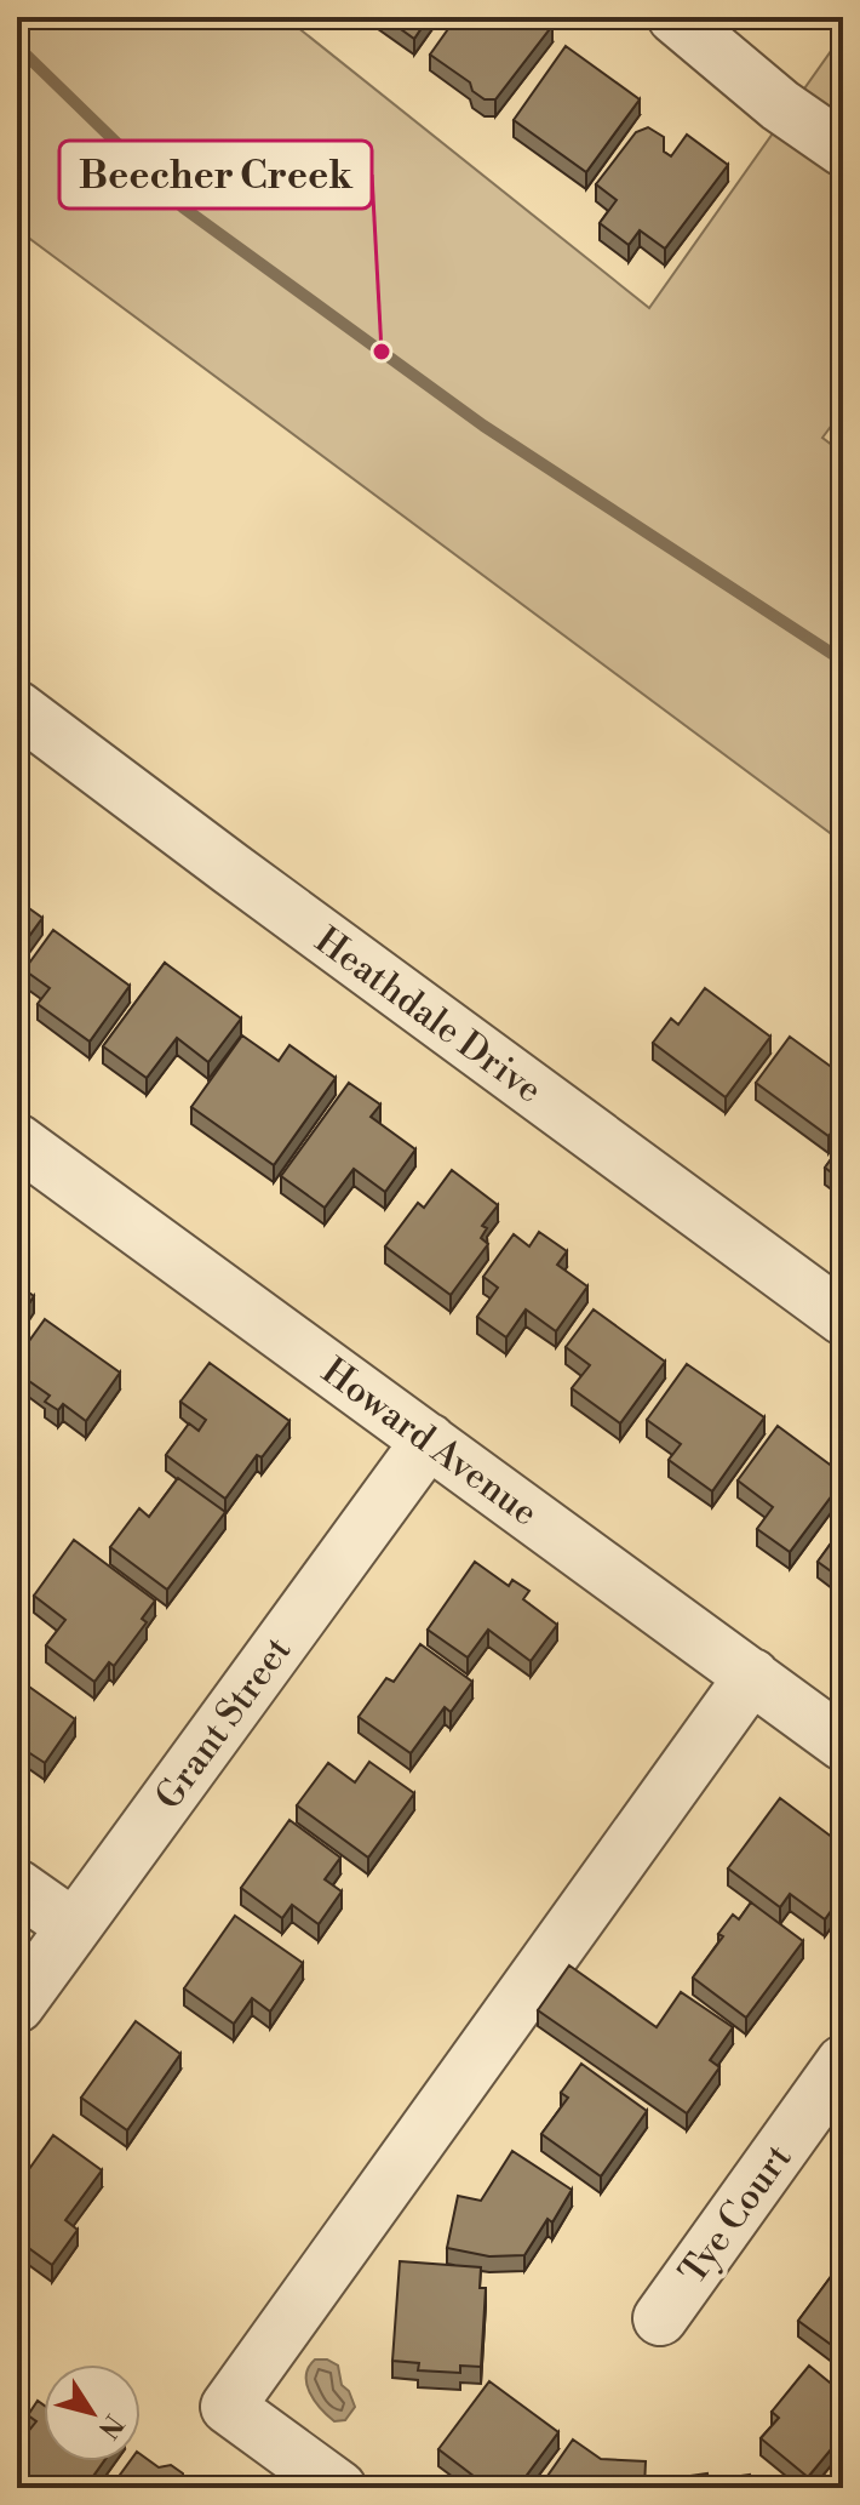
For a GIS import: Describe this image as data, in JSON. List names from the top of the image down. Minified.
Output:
{"streets":{"street":["Heathdale Drive","Howard Avenue","Grant Street","Tye Court"]},"crossings":[["Howard Avenue","Grant Street"]],"places":["Beecher Creek"],"north":"bottom right"}
